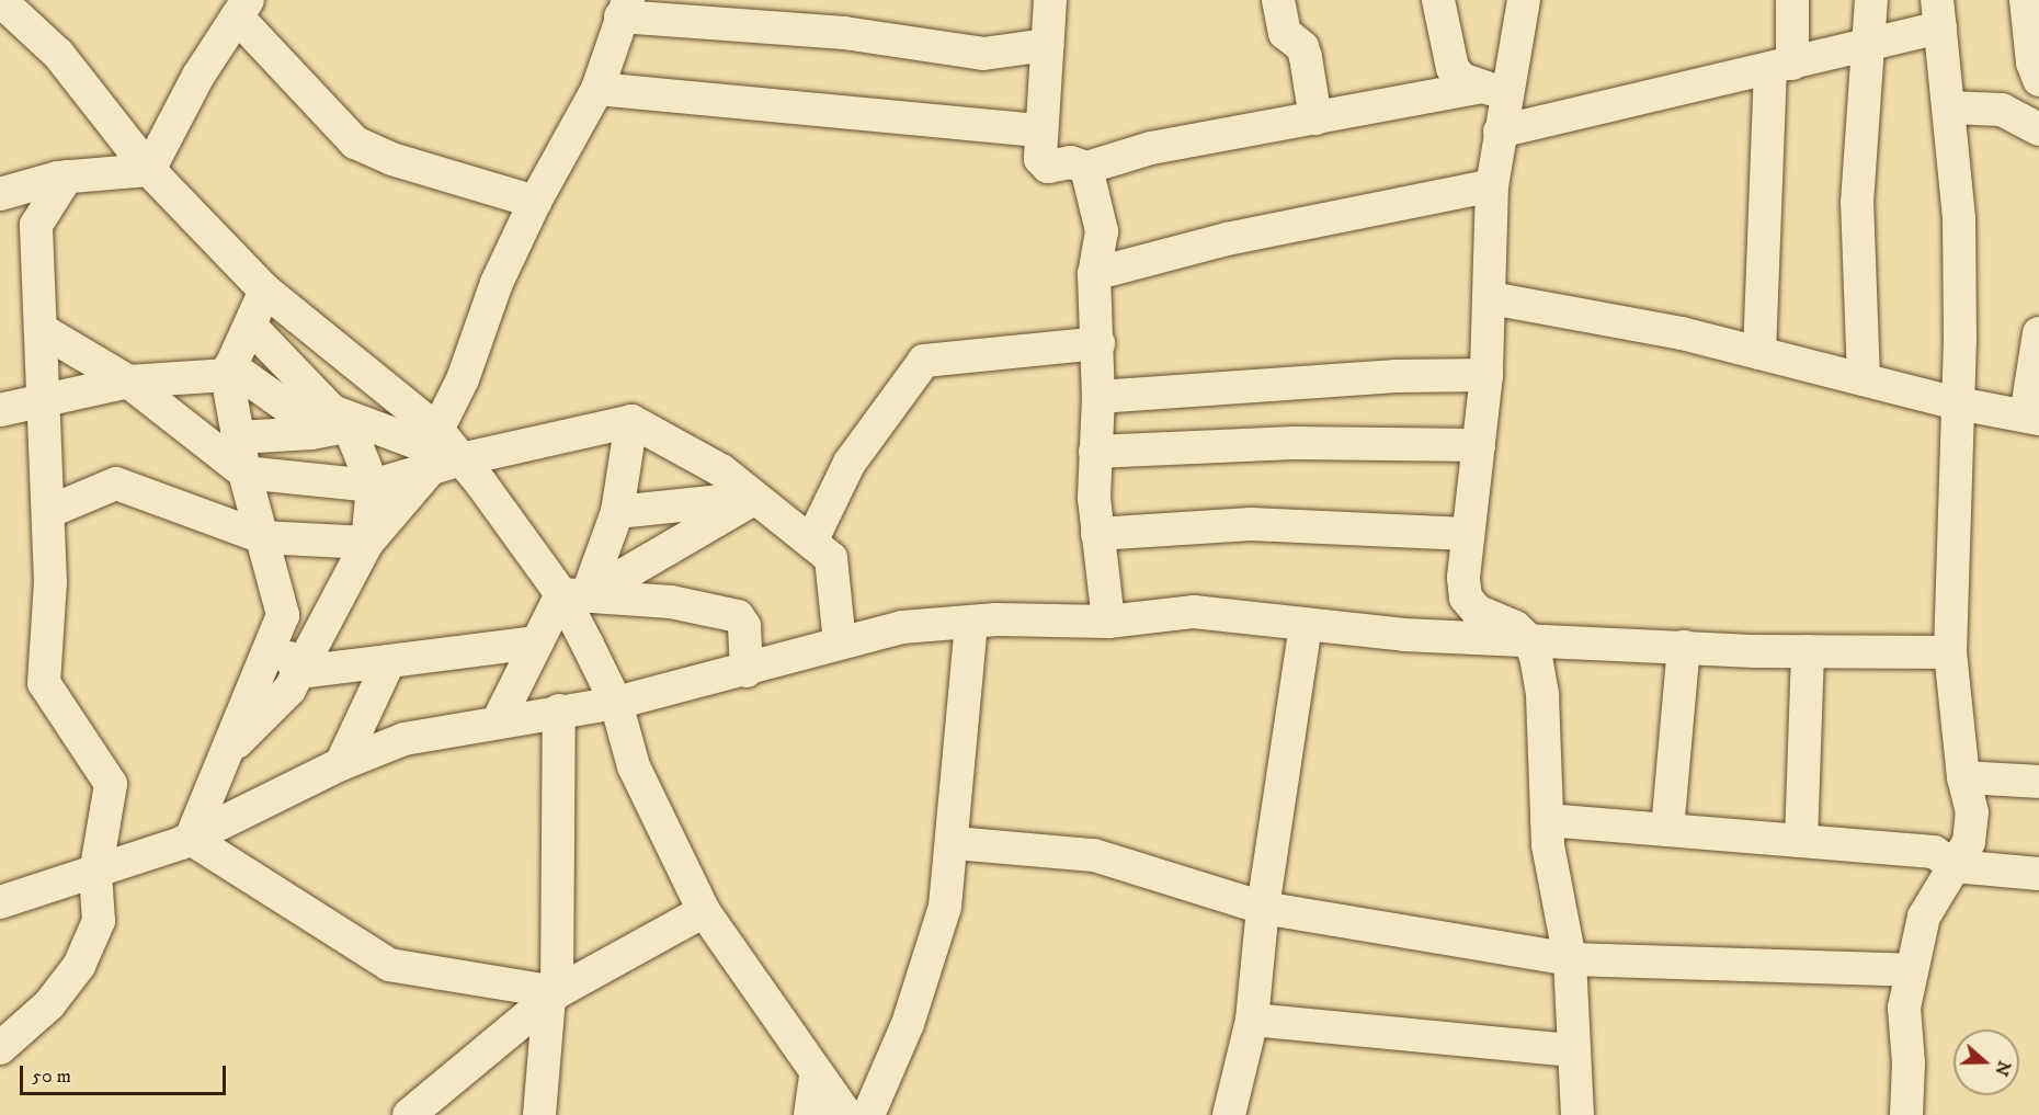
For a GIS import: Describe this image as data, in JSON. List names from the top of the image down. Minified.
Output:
{"scale_bar":"50 m","north":"right"}
